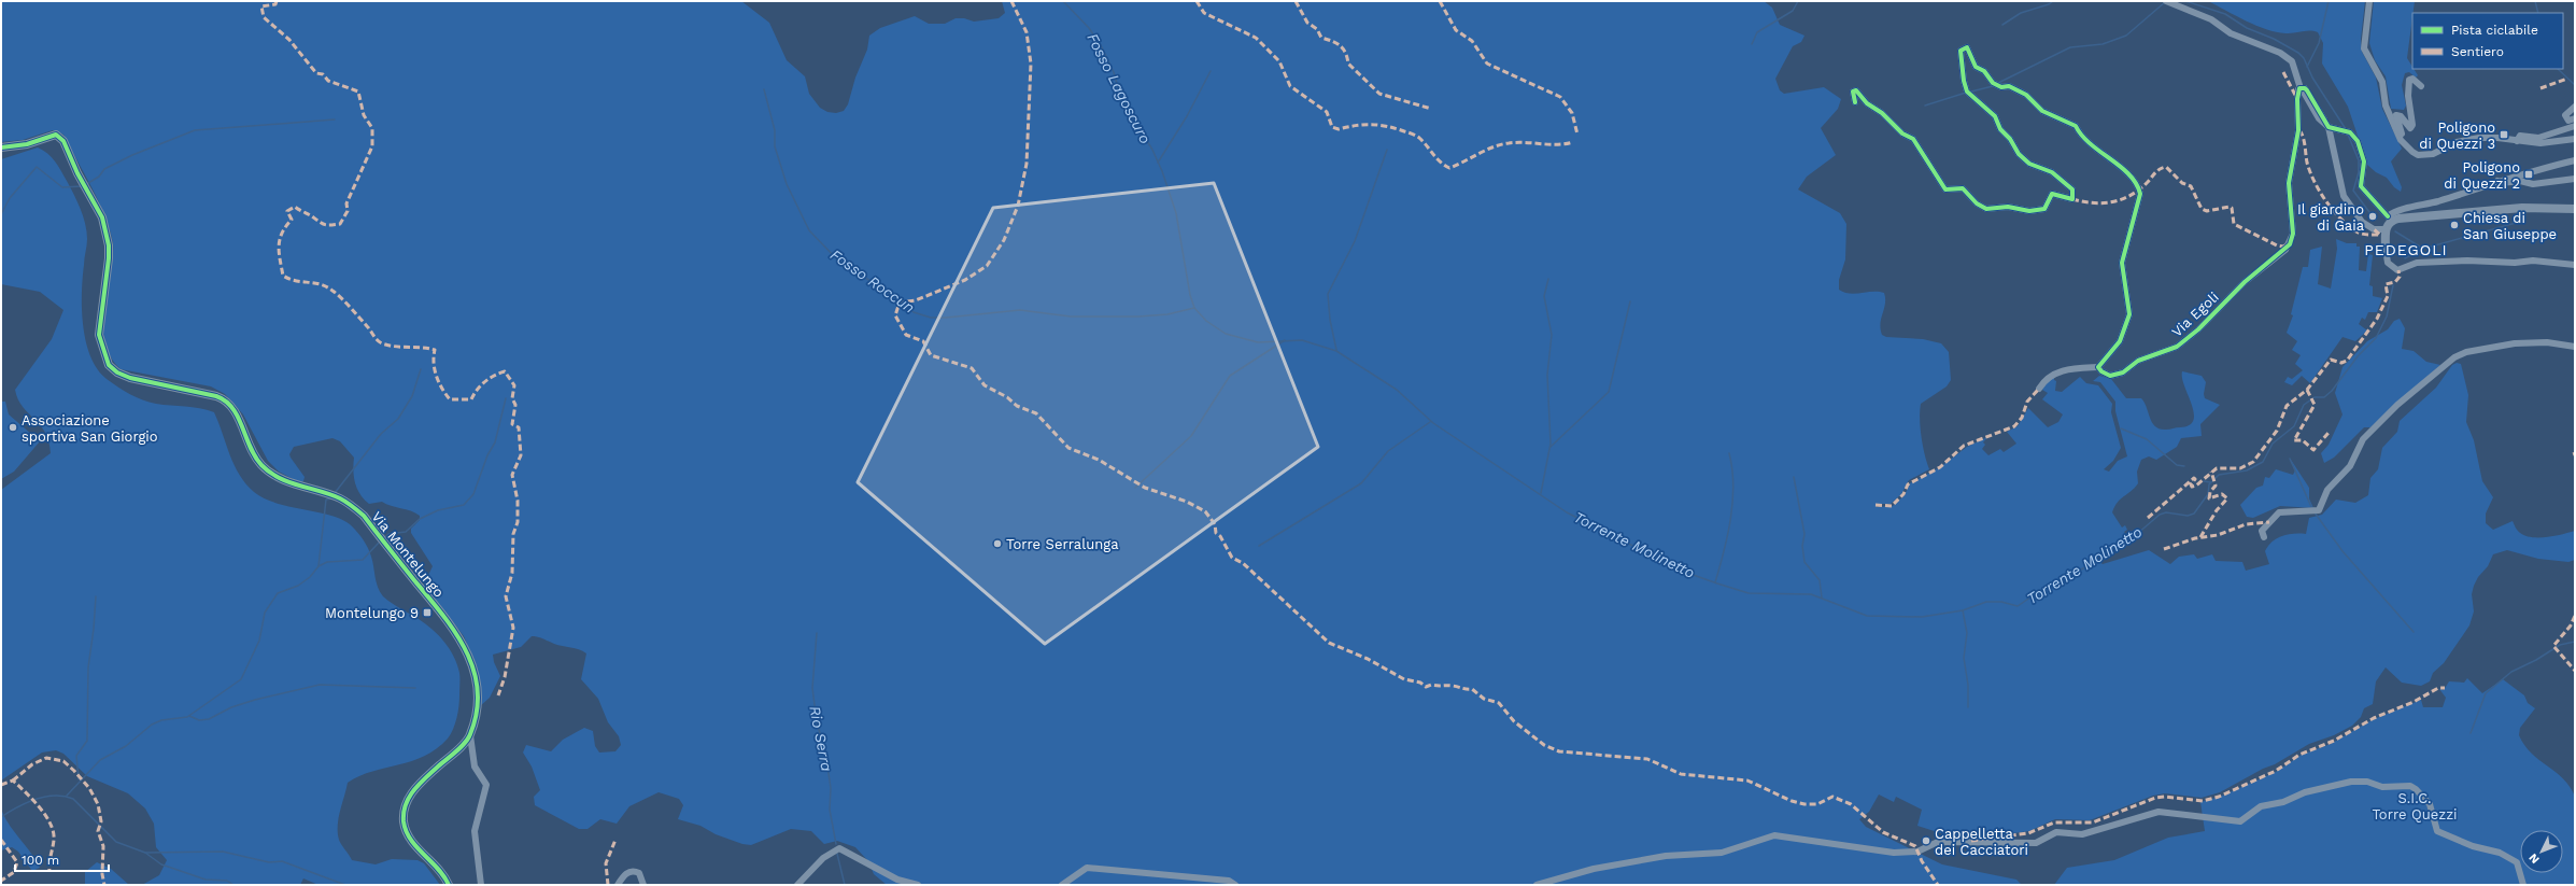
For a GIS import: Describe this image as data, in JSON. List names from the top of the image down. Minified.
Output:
{"streets":{"street":["Via Egoli","Via Montelungo"]},"districts":["PEDEGOLI"],"water":["Fosso Lagoscuro","Fosso Roccun","Torrente Molinetto","Rio Serra"],"parks":["S.I.C. Torre Quezzi"],"places":{"transit":["Poligono di Quezzi 3","Poligono di Quezzi 2","Montelungo 9"],"other":["Il giardino di Gaia","Chiesa di San Giuseppe","Associazione sportiva San Giorgio","Torre Serralunga","Cappelletta dei Cacciatori"]},"legend":["Pista ciclabile","Sentiero"],"scale_bar":"100 m","north":"bottom left"}
